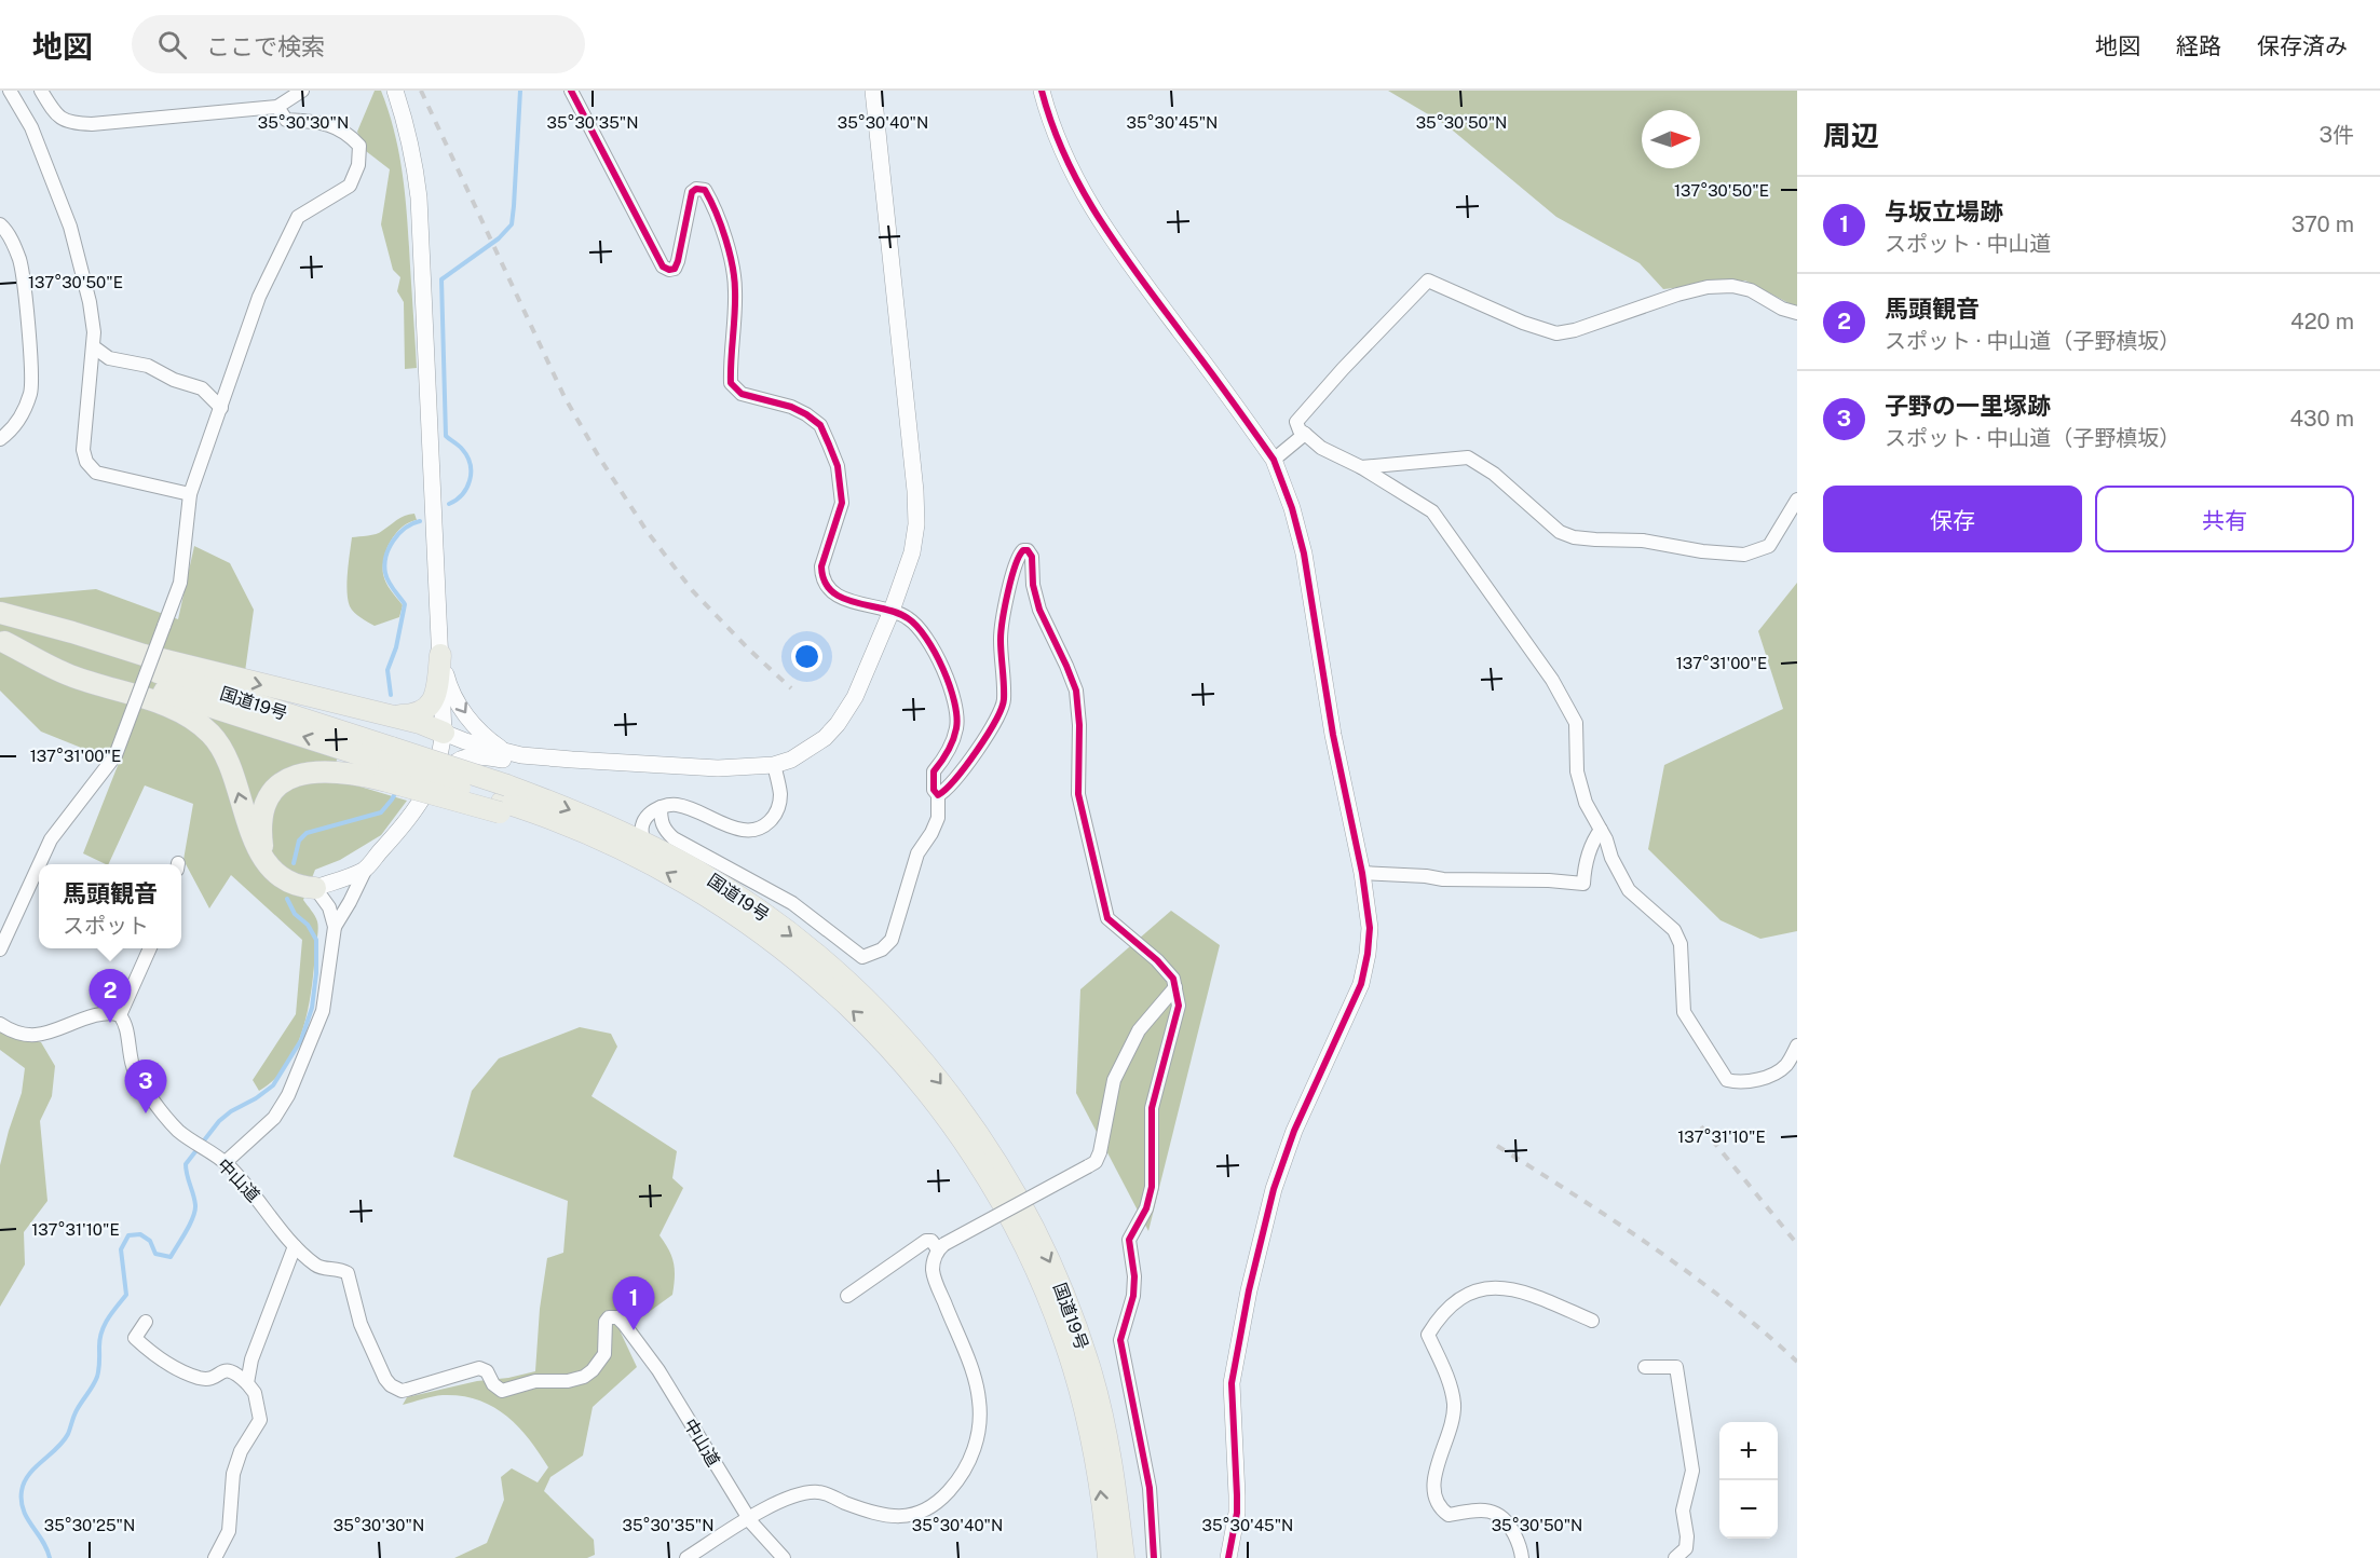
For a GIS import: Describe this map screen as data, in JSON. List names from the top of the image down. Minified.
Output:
{"streets":{"highway":["国道19号"],"street":["中山道"]},"north":"right","page":{"header":"地図","search":"ここで検索","nav":["地図","経路","保存済み"],"heading":["周辺","3件"],"list":[{"mark":"1","name":"与坂立場跡","note":"スポット · 中山道","value":"370 m"},{"mark":"2","name":"馬頭観音","note":"スポット · 中山道（子野槙坂）","value":"420 m"},{"mark":"3","name":"子野の一里塚跡","note":"スポット · 中山道（子野槙坂）","value":"430 m"}],"buttons":["保存","共有"],"popup":["馬頭観音","スポット"],"pins":["2","3","1"],"map_buttons":["+","−"]},"coordinates":["35°30'30\"N","35°30'35\"N","35°30'40\"N","35°30'45\"N","35°30'50\"N","137°30'50\"E","137°31'00\"E","137°31'10\"E","35°30'25\"N"]}
